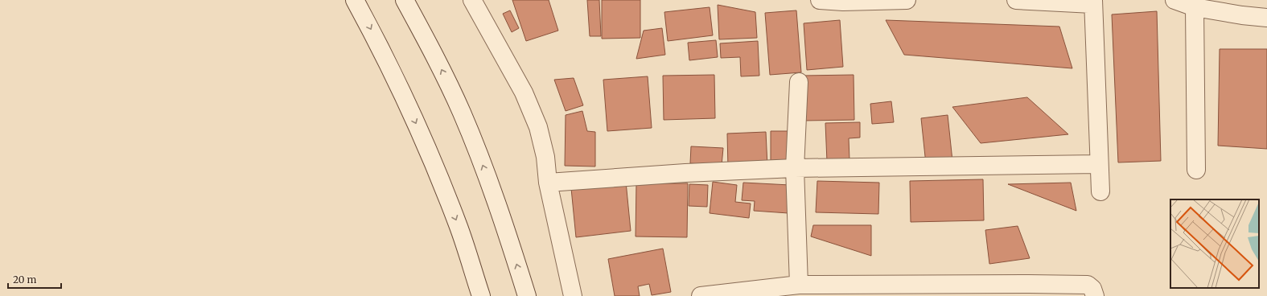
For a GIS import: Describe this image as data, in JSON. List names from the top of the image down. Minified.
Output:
{"scale_bar":"20 m"}
